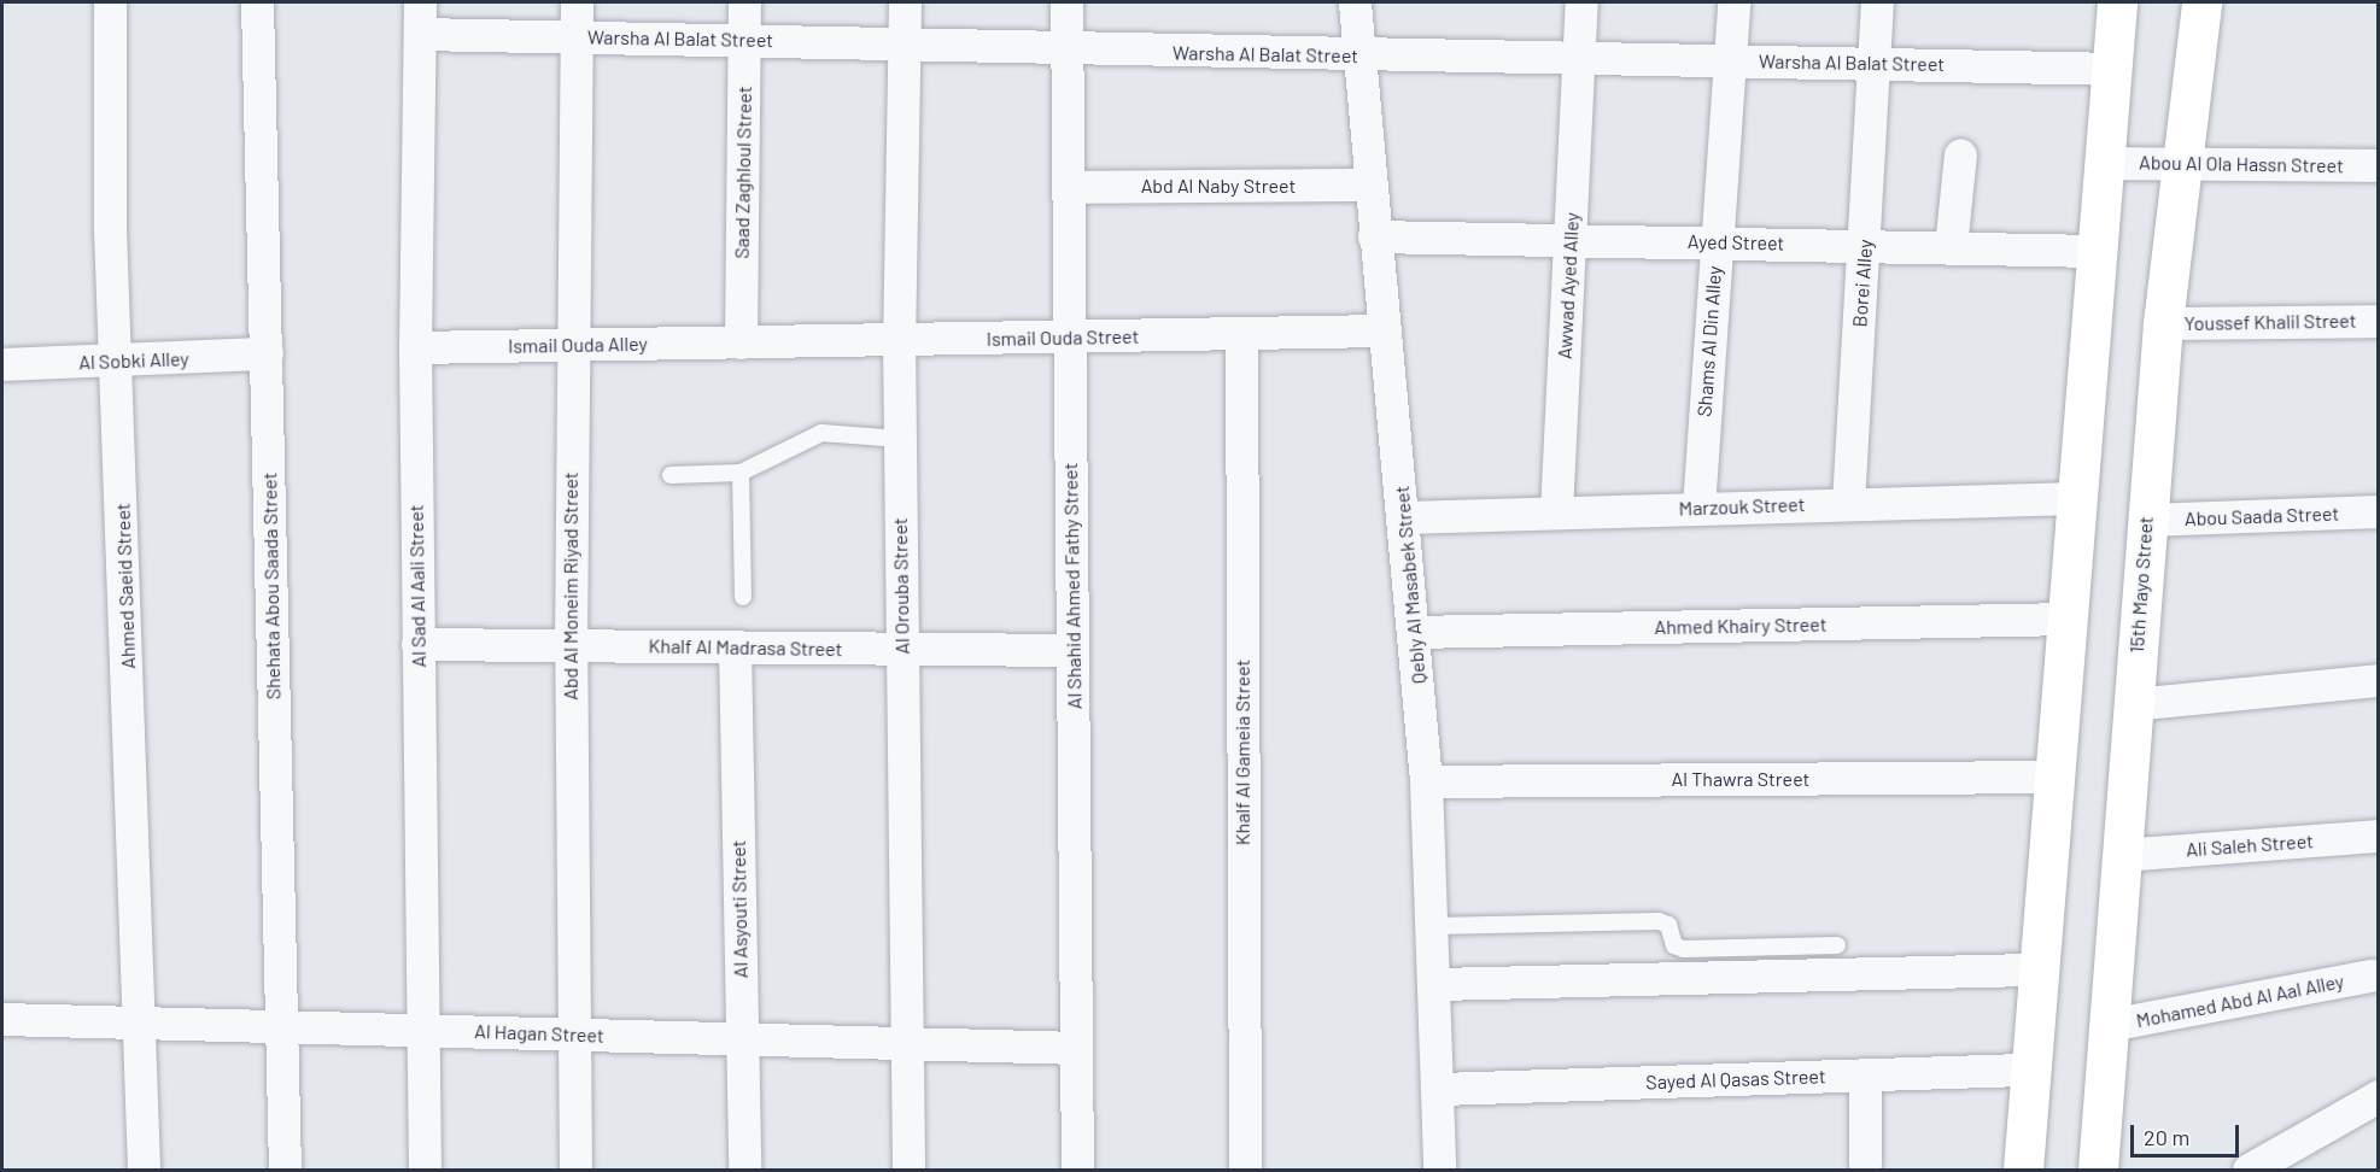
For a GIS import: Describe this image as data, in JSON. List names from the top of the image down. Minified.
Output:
{"streets":{"main road":["15th Mayo Street"],"street":["Warsha Al Balat Street","Abou Al Ola Hassn Street","Saad Zaghloul Street","Abd Al Naby Street","Ayed Street","Borei Alley","Awwad Ayed Alley","Youssef Khalil Street","Ismail Ouda Street","Shams Al Din Alley","Ismail Ouda Alley","Al Sobki Alley","Marzouk Street","Abou Saada Street","Qebly Al Masabek Street","Ahmed Saeid Street","Shehata Abou Saada Street","Al Sad Al Aali Street","Abd Al Moneim Riyad Street","Al Orouba Street","Al Shahid Ahmed Fathy Street","Ahmed Khairy Street","Khalf Al Madrasa Street","Khalf Al Gameia Street","Al Thawra Street","Ali Saleh Street","Al Asyouti Street","Mohamed Abd Al Aal Alley","Al Hagan Street","Sayed Al Qasas Street"]},"crossings":[["Warsha Al Balat Street","Saad Zaghloul Street"],["Warsha Al Balat Street","Borei Alley"],["Warsha Al Balat Street","Awwad Ayed Alley"],["Warsha Al Balat Street","Shams Al Din Alley"],["Warsha Al Balat Street","Qebly Al Masabek Street"],["Warsha Al Balat Street","Al Sad Al Aali Street"],["Warsha Al Balat Street","Abd Al Moneim Riyad Street"],["Warsha Al Balat Street","Al Orouba Street"],["Warsha Al Balat Street","Al Shahid Ahmed Fathy Street"],["Abou Al Ola Hassn Street","15th Mayo Street"],["Saad Zaghloul Street","Ismail Ouda Street"],["Saad Zaghloul Street","Ismail Ouda Alley"],["Abd Al Naby Street","Qebly Al Masabek Street"],["Abd Al Naby Street","Al Shahid Ahmed Fathy Street"],["Ayed Street","Borei Alley"],["Ayed Street","Awwad Ayed Alley"],["Ayed Street","Shams Al Din Alley"],["Ayed Street","Qebly Al Masabek Street"],["Borei Alley","Marzouk Street"],["Awwad Ayed Alley","Marzouk Street"],["Youssef Khalil Street","15th Mayo Street"],["Ismail Ouda Street","Ismail Ouda Alley"],["Ismail Ouda Street","Qebly Al Masabek Street"],["Ismail Ouda Street","Al Orouba Street"],["Ismail Ouda Street","Al Shahid Ahmed Fathy Street"],["Ismail Ouda Street","Khalf Al Gameia Street"],["Shams Al Din Alley","Marzouk Street"],["Ismail Ouda Alley","Al Sad Al Aali Street"],["Ismail Ouda Alley","Abd Al Moneim Riyad Street"],["Al Sobki Alley","Ahmed Saeid Street"],["Al Sobki Alley","Shehata Abou Saada Street"],["Marzouk Street","Qebly Al Masabek Street"],["Abou Saada Street","15th Mayo Street"],["Qebly Al Masabek Street","Ahmed Khairy Street"],["Qebly Al Masabek Street","Al Thawra Street"],["Qebly Al Masabek Street","Sayed Al Qasas Street"],["15th Mayo Street","Ali Saleh Street"],["15th Mayo Street","Mohamed Abd Al Aal Alley"],["Ahmed Saeid Street","Al Hagan Street"],["Shehata Abou Saada Street","Al Hagan Street"],["Al Sad Al Aali Street","Khalf Al Madrasa Street"],["Al Sad Al Aali Street","Al Hagan Street"],["Abd Al Moneim Riyad Street","Khalf Al Madrasa Street"],["Abd Al Moneim Riyad Street","Al Hagan Street"],["Al Orouba Street","Khalf Al Madrasa Street"],["Al Orouba Street","Al Hagan Street"],["Al Shahid Ahmed Fathy Street","Khalf Al Madrasa Street"],["Al Shahid Ahmed Fathy Street","Al Hagan Street"],["Khalf Al Madrasa Street","Al Asyouti Street"],["Al Asyouti Street","Al Hagan Street"]],"scale_bar":"20 m"}
